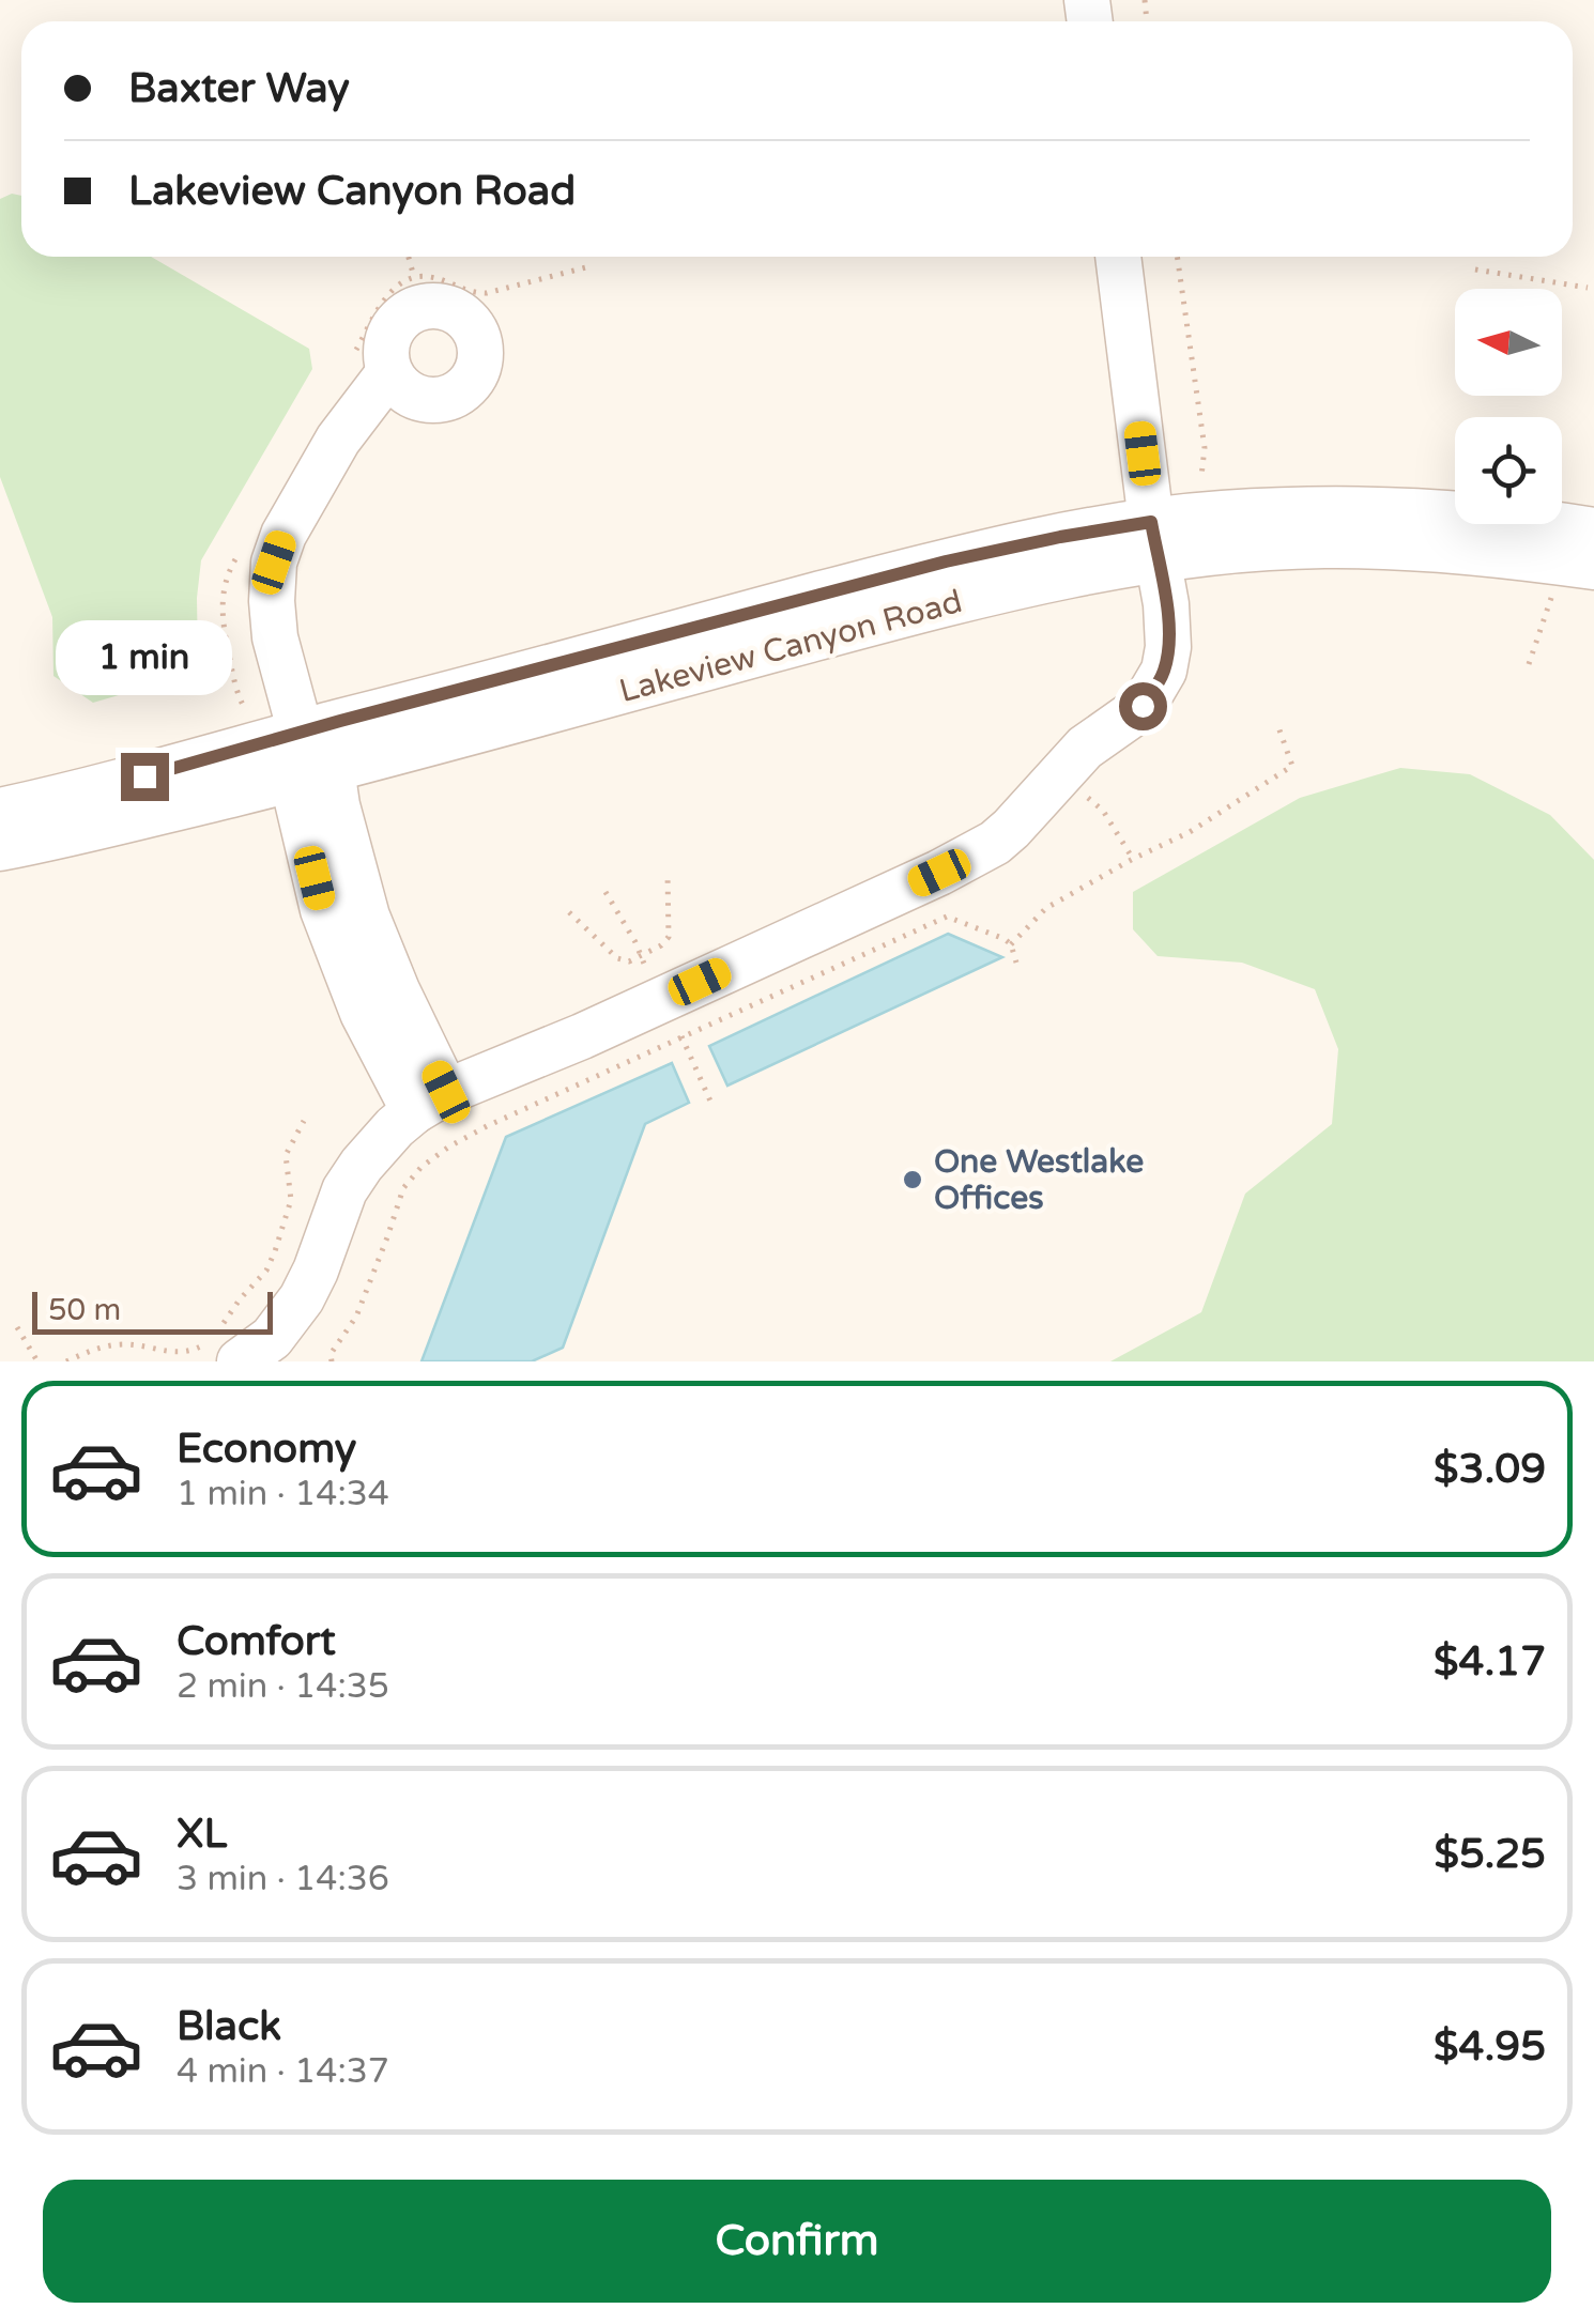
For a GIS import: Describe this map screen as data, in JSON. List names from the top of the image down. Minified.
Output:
{"streets":{"street":["Lakeview Canyon Road"]},"places":["One Westlake Offices"],"scale_bar":"50 m","north":"left","page":{"banner":["Baxter Way","Lakeview Canyon Road"],"bubble":"1 min","scale":"50 m","list":[{"name":"Economy","note":"1 min · 14:34","value":"$3.09"},{"name":"Comfort","note":"2 min · 14:35","value":"$4.17"},{"name":"XL","note":"3 min · 14:36","value":"$5.25"},{"name":"Black","note":"4 min · 14:37","value":"$4.95"}],"buttons":"Confirm"}}
